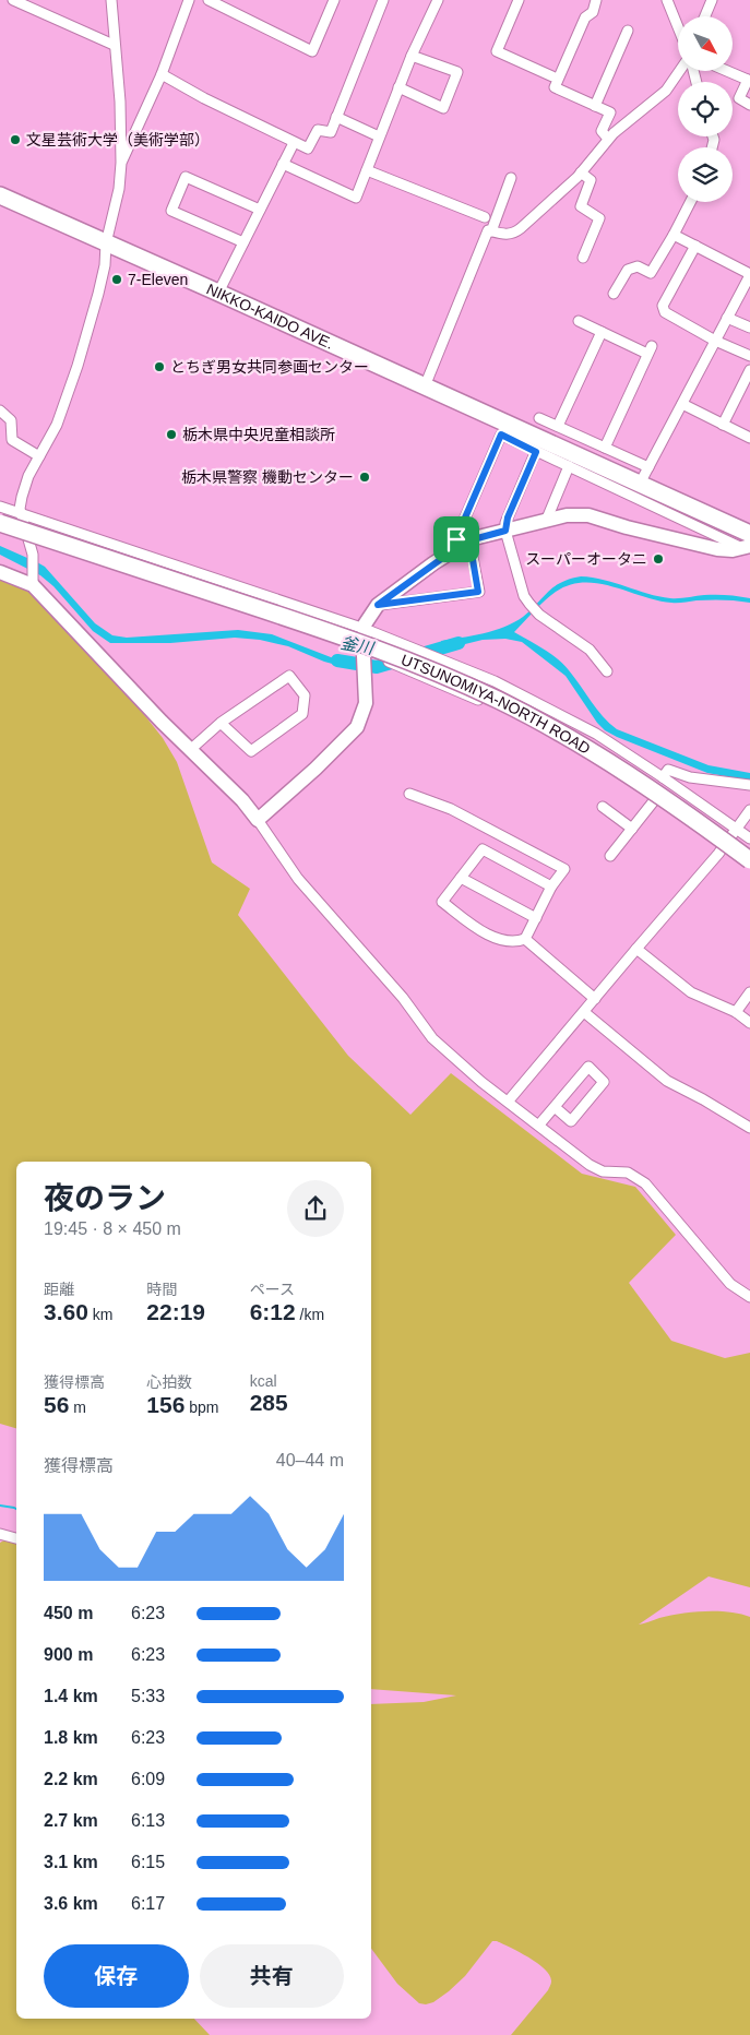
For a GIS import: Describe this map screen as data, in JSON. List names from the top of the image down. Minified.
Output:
{"streets":{"highway":["NIKKO-KAIDO AVE.","UTSUNOMIYA-NORTH ROAD"]},"water":["釜川"],"places":["文星芸術大学（美術学部）","7-Eleven","とちぎ男女共同参画センター","栃木県中央児童相談所","栃木県警察 機動センター","スーパーオータニ"],"north":"bottom right","page":{"heading":["夜のラン","19:45 · 8 × 450 m"],"stats":[["距離","3.60 km"],["時間","22:19"],["ペース","6:12 /km"],["獲得標高","56 m"],["心拍数","156 bpm"],["kcal","285"]],"chart":["獲得標高","40–44 m"],"list":[{"name":"450 m","note":"6:23"},{"name":"900 m","note":"6:23"},{"name":"1.4 km","note":"5:33"},{"name":"1.8 km","note":"6:23"},{"name":"2.2 km","note":"6:09"},{"name":"2.7 km","note":"6:13"},{"name":"3.1 km","note":"6:15"},{"name":"3.6 km","note":"6:17"}],"buttons":["保存","共有"]}}
